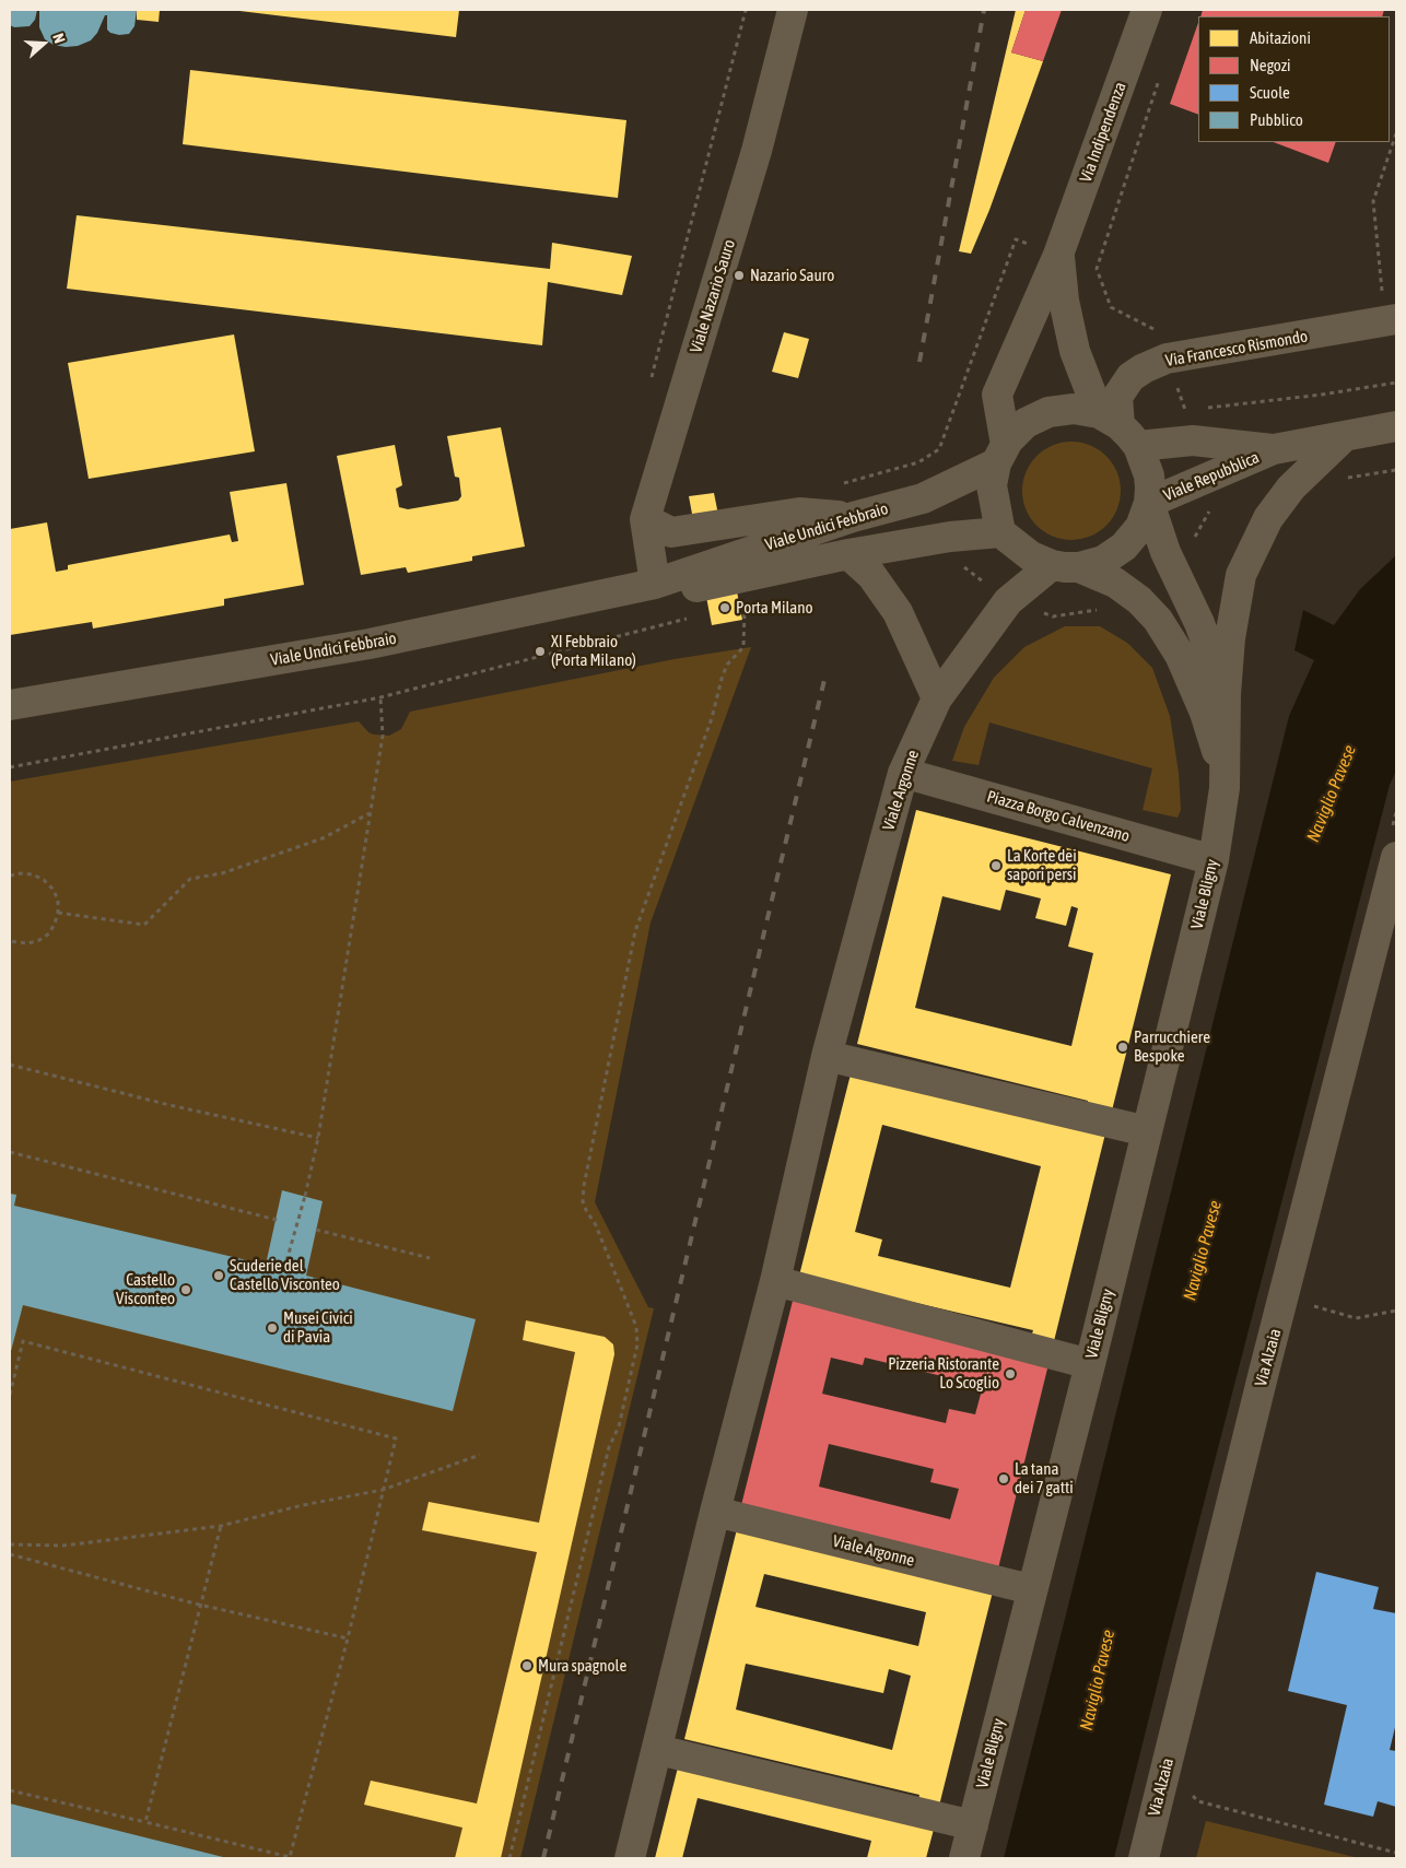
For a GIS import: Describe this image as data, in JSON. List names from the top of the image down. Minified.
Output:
{"streets":{"street":["Via Indipendenza","Viale Nazario Sauro","Via Francesco Rismondo","Viale Repubblica","Viale Undici Febbraio","Viale Argonne","Piazza Borgo Calvenzano","Viale Bligny","Via Alzaia"]},"crossings":[["Via Indipendenza","Via Francesco Rismondo"],["Via Indipendenza","Viale Repubblica"],["Via Indipendenza","Viale Undici Febbraio"],["Via Indipendenza","Viale Argonne"],["Via Indipendenza","Viale Bligny"],["Viale Nazario Sauro","Viale Undici Febbraio"],["Via Francesco Rismondo","Viale Repubblica"],["Via Francesco Rismondo","Viale Undici Febbraio"],["Via Francesco Rismondo","Viale Argonne"],["Via Francesco Rismondo","Viale Bligny"],["Viale Repubblica","Viale Undici Febbraio"],["Viale Repubblica","Viale Argonne"],["Viale Repubblica","Viale Bligny"],["Viale Undici Febbraio","Viale Argonne"],["Viale Undici Febbraio","Viale Bligny"],["Viale Argonne","Piazza Borgo Calvenzano"],["Viale Argonne","Viale Bligny"],["Piazza Borgo Calvenzano","Viale Bligny"]],"water":["Naviglio Pavese"],"places":["Nazario Sauro","Porta Milano","XI Febbraio (Porta Milano)","La Korte dei sapori persi","Parrucchiere Bespoke","Scuderie del Castello Visconteo","Castello Visconteo","Musei Civici di Pavia","Pizzeria Ristorante Lo Scoglio","La tana dei 7 gatti","Mura spagnole"],"legend":["Abitazioni","Negozi","Scuole","Pubblico"],"north":"right"}
